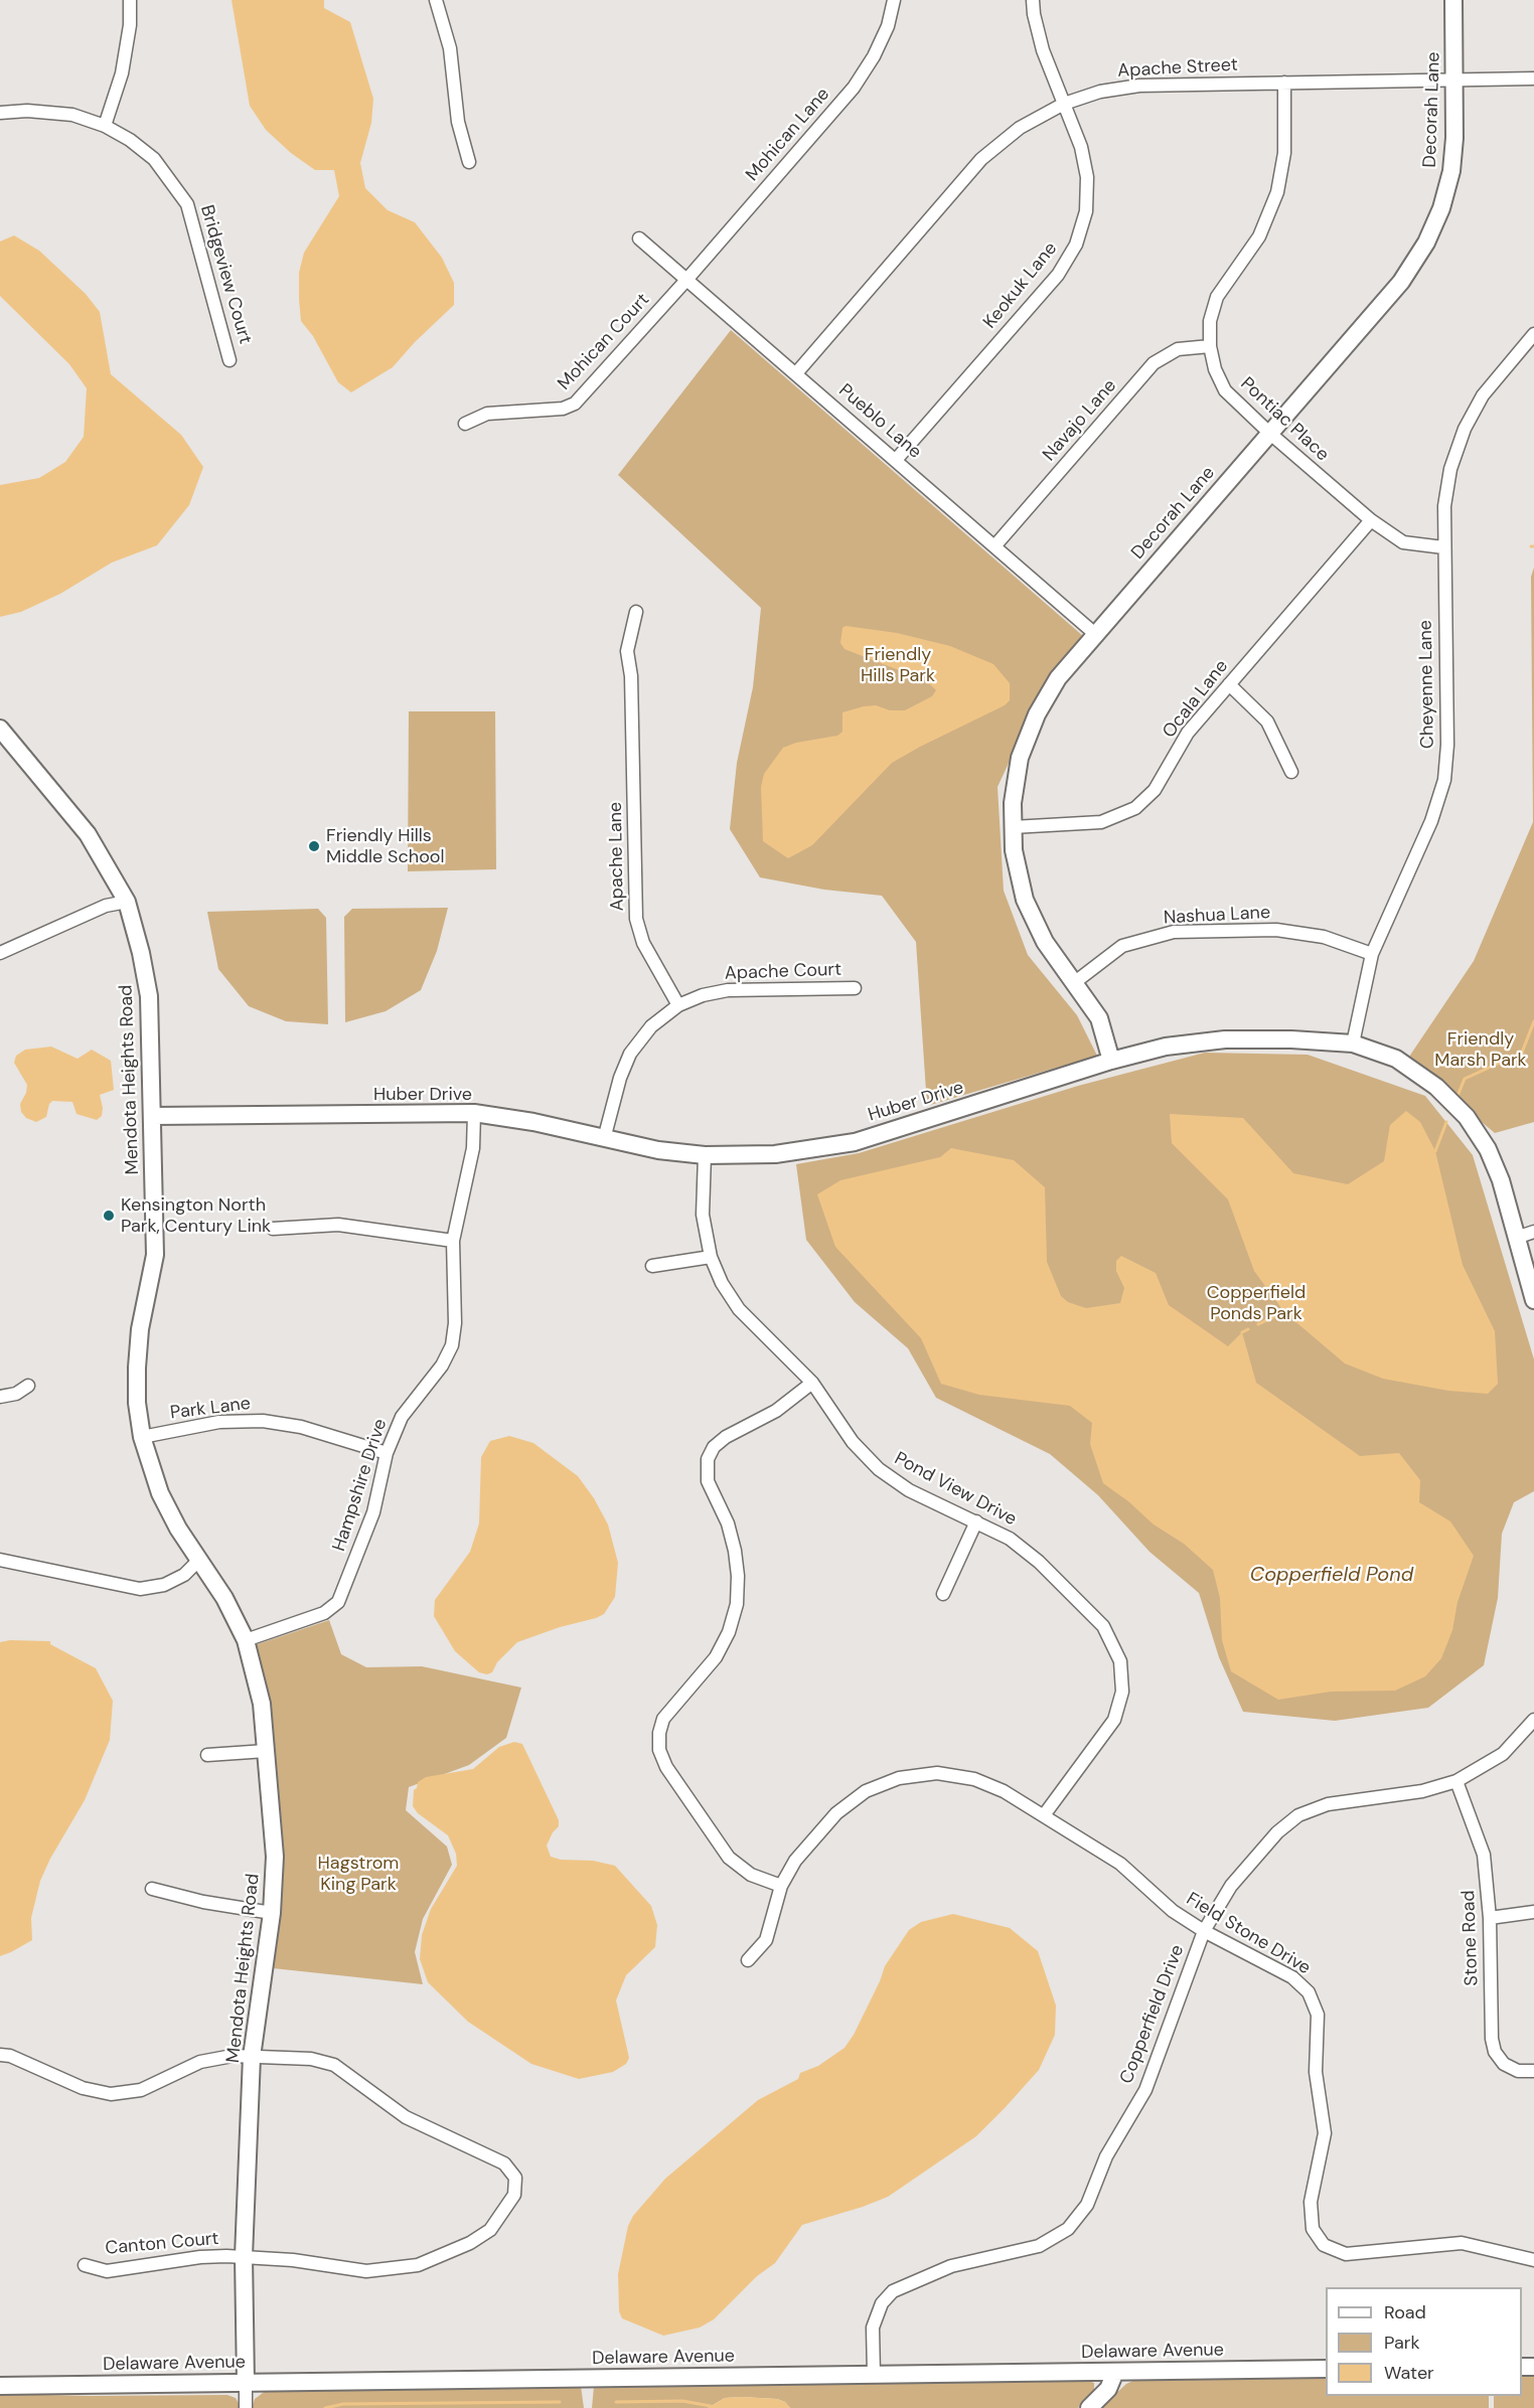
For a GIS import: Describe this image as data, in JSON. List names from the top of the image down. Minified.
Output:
{"streets":{"street":["Apache Street","Decorah Lane","Mohican Lane","Bridgeview Court","Keokuk Lane","Mohican Court","Pontiac Place","Navajo Lane","Pueblo Lane","Cheyenne Lane","Ocala Lane","Apache Lane","Nashua Lane","Apache Court","Mendota Heights Road","Huber Drive","Park Lane","Hampshire Drive","Pond View Drive","Field Stone Drive","Stone Road","Copperfield Drive","Canton Court","Delaware Avenue"]},"crossings":[["Apache Street","Decorah Lane"],["Apache Street","Keokuk Lane"],["Apache Street","Pontiac Place"],["Apache Street","Pueblo Lane"],["Decorah Lane","Pontiac Place"],["Decorah Lane","Pueblo Lane"],["Decorah Lane","Ocala Lane"],["Decorah Lane","Nashua Lane"],["Decorah Lane","Huber Drive"],["Mohican Lane","Mohican Court"],["Mohican Lane","Pueblo Lane"],["Keokuk Lane","Pueblo Lane"],["Mohican Court","Pueblo Lane"],["Pontiac Place","Navajo Lane"],["Pontiac Place","Cheyenne Lane"],["Pontiac Place","Ocala Lane"],["Navajo Lane","Pueblo Lane"],["Cheyenne Lane","Nashua Lane"],["Cheyenne Lane","Huber Drive"],["Apache Lane","Apache Court"],["Mendota Heights Road","Huber Drive"],["Mendota Heights Road","Park Lane"],["Mendota Heights Road","Hampshire Drive"],["Mendota Heights Road","Canton Court"],["Mendota Heights Road","Delaware Avenue"],["Huber Drive","Hampshire Drive"],["Huber Drive","Pond View Drive"],["Park Lane","Hampshire Drive"],["Pond View Drive","Field Stone Drive"],["Field Stone Drive","Copperfield Drive"],["Stone Road","Copperfield Drive"],["Copperfield Drive","Delaware Avenue"]],"water":["Copperfield Pond"],"parks":["Friendly Hills Park","Friendly Marsh Park","Copperfield Ponds Park","Hagstrom King Park"],"places":["Friendly Hills Middle School","Kensington North Park, Century Link"],"legend":["Road","Park","Water"]}
